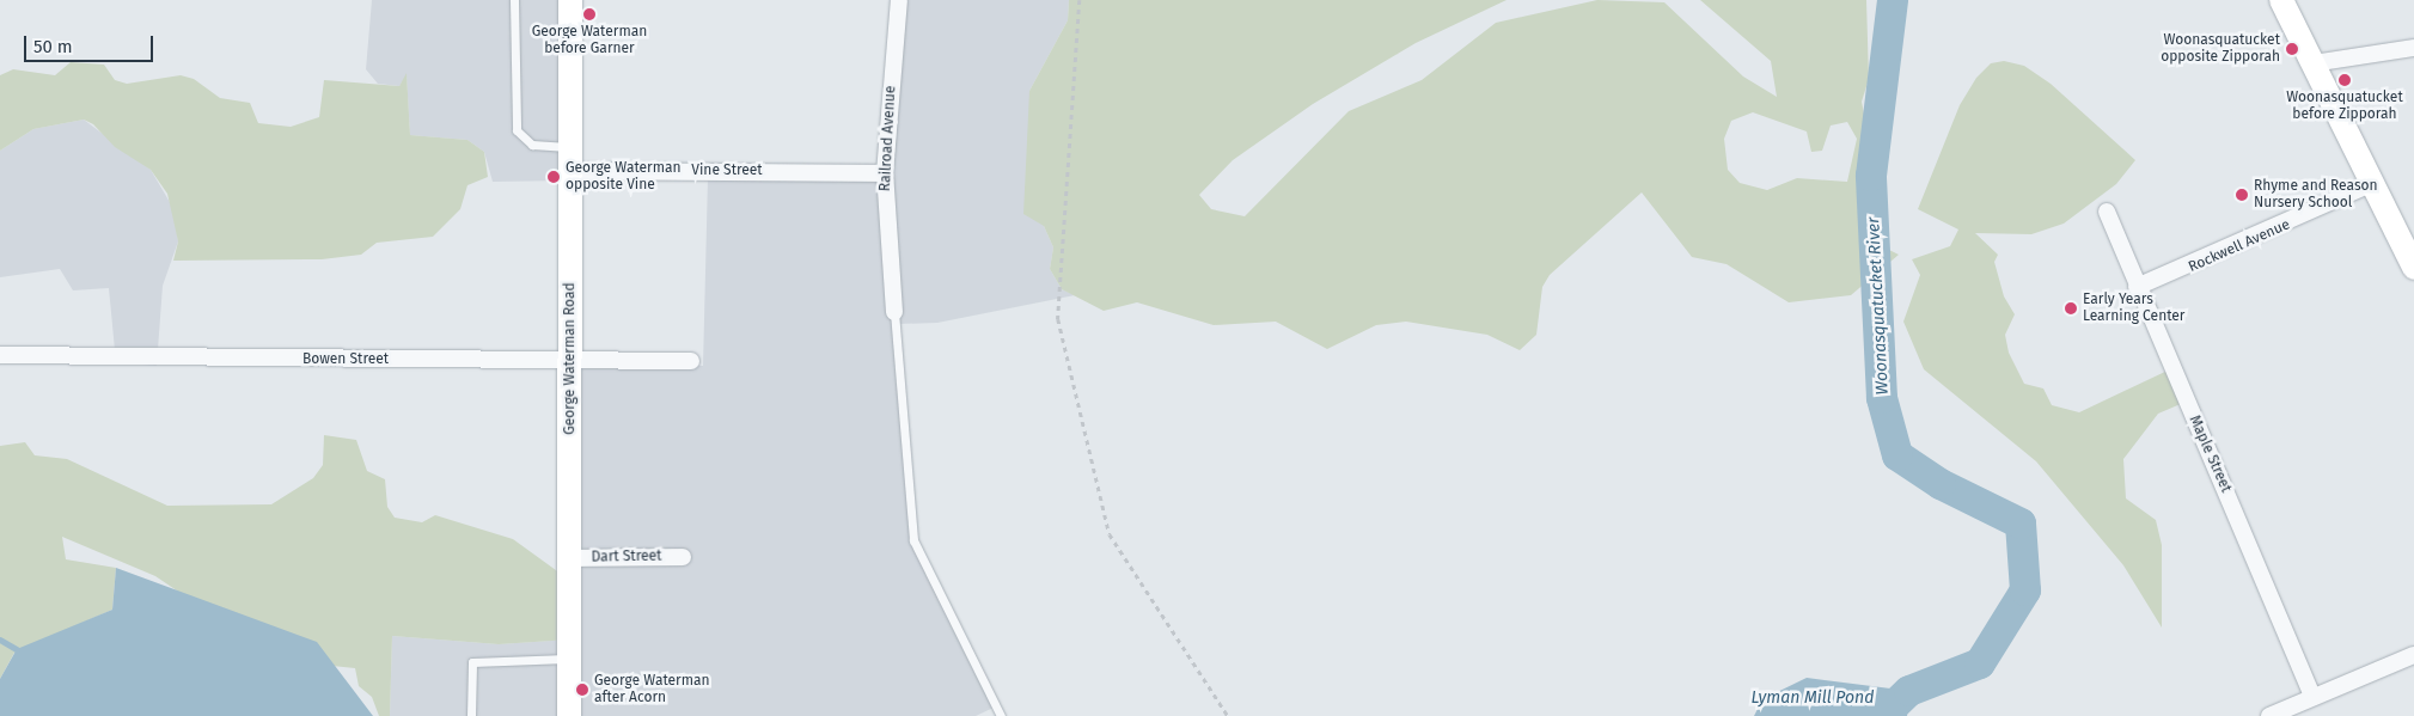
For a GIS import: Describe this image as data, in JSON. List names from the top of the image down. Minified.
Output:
{"streets":{"main road":["George Waterman Road"],"street":["Railroad Avenue","Vine Street","Rockwell Avenue","Bowen Street","Maple Street","Dart Street"]},"crossings":[["Railroad Avenue","Vine Street"],["Vine Street","George Waterman Road"],["Rockwell Avenue","Maple Street"],["George Waterman Road","Bowen Street"],["George Waterman Road","Dart Street"]],"water":["Woonasquatucket River","Lyman Mill Pond"],"places":["George Waterman before Garner","Woonasquatucket opposite Zipporah","Woonasquatucket before Zipporah","George Waterman opposite Vine","Rhyme and Reason Nursery School","Early Years Learning Center","George Waterman after Acorn"],"scale_bar":"50 m"}
